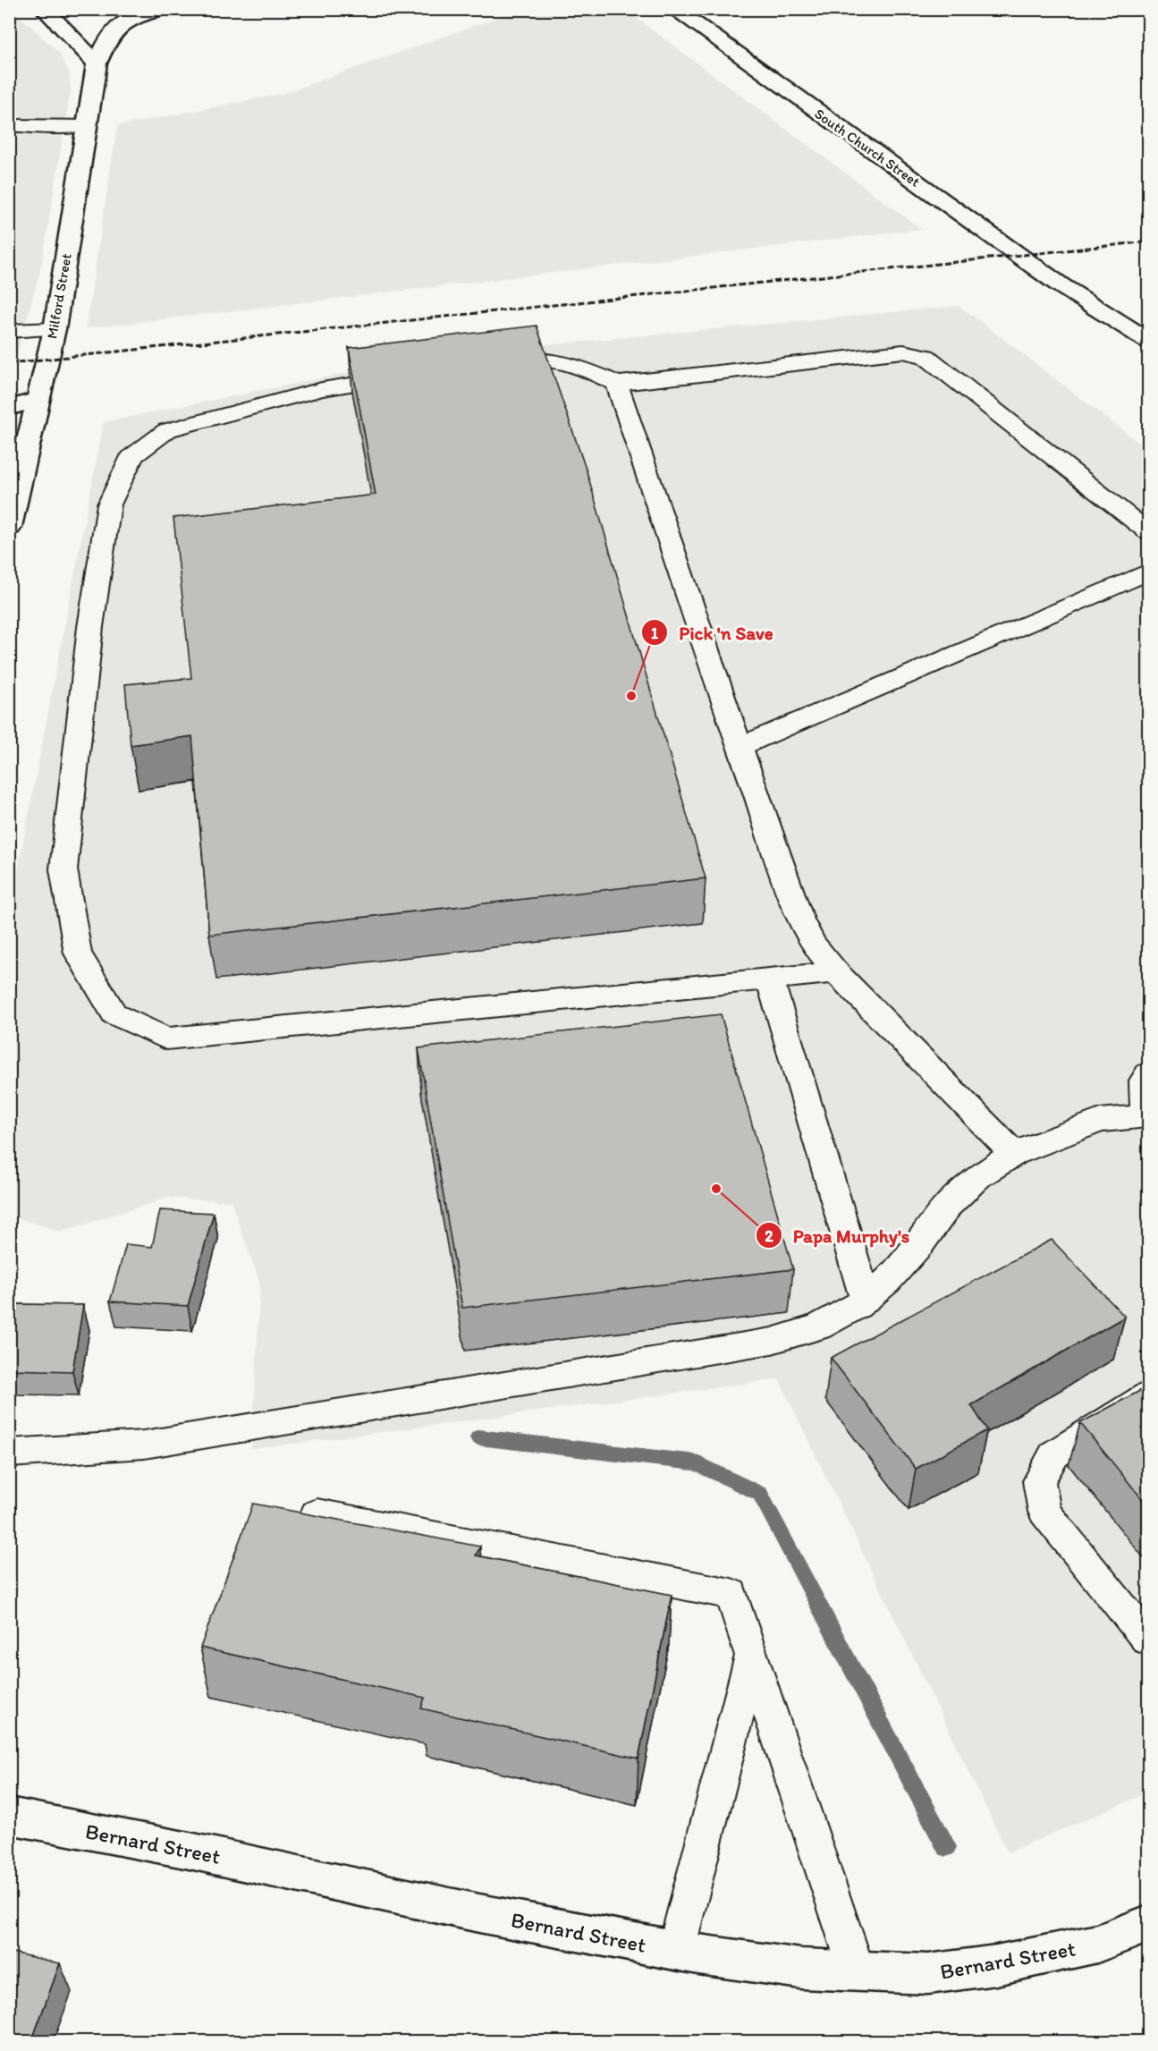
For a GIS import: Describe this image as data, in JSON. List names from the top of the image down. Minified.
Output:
{"streets":{"main road":["South Church Street","Milford Street","Bernard Street"]},"places":["Pick 'n Save","Papa Murphy's"]}
